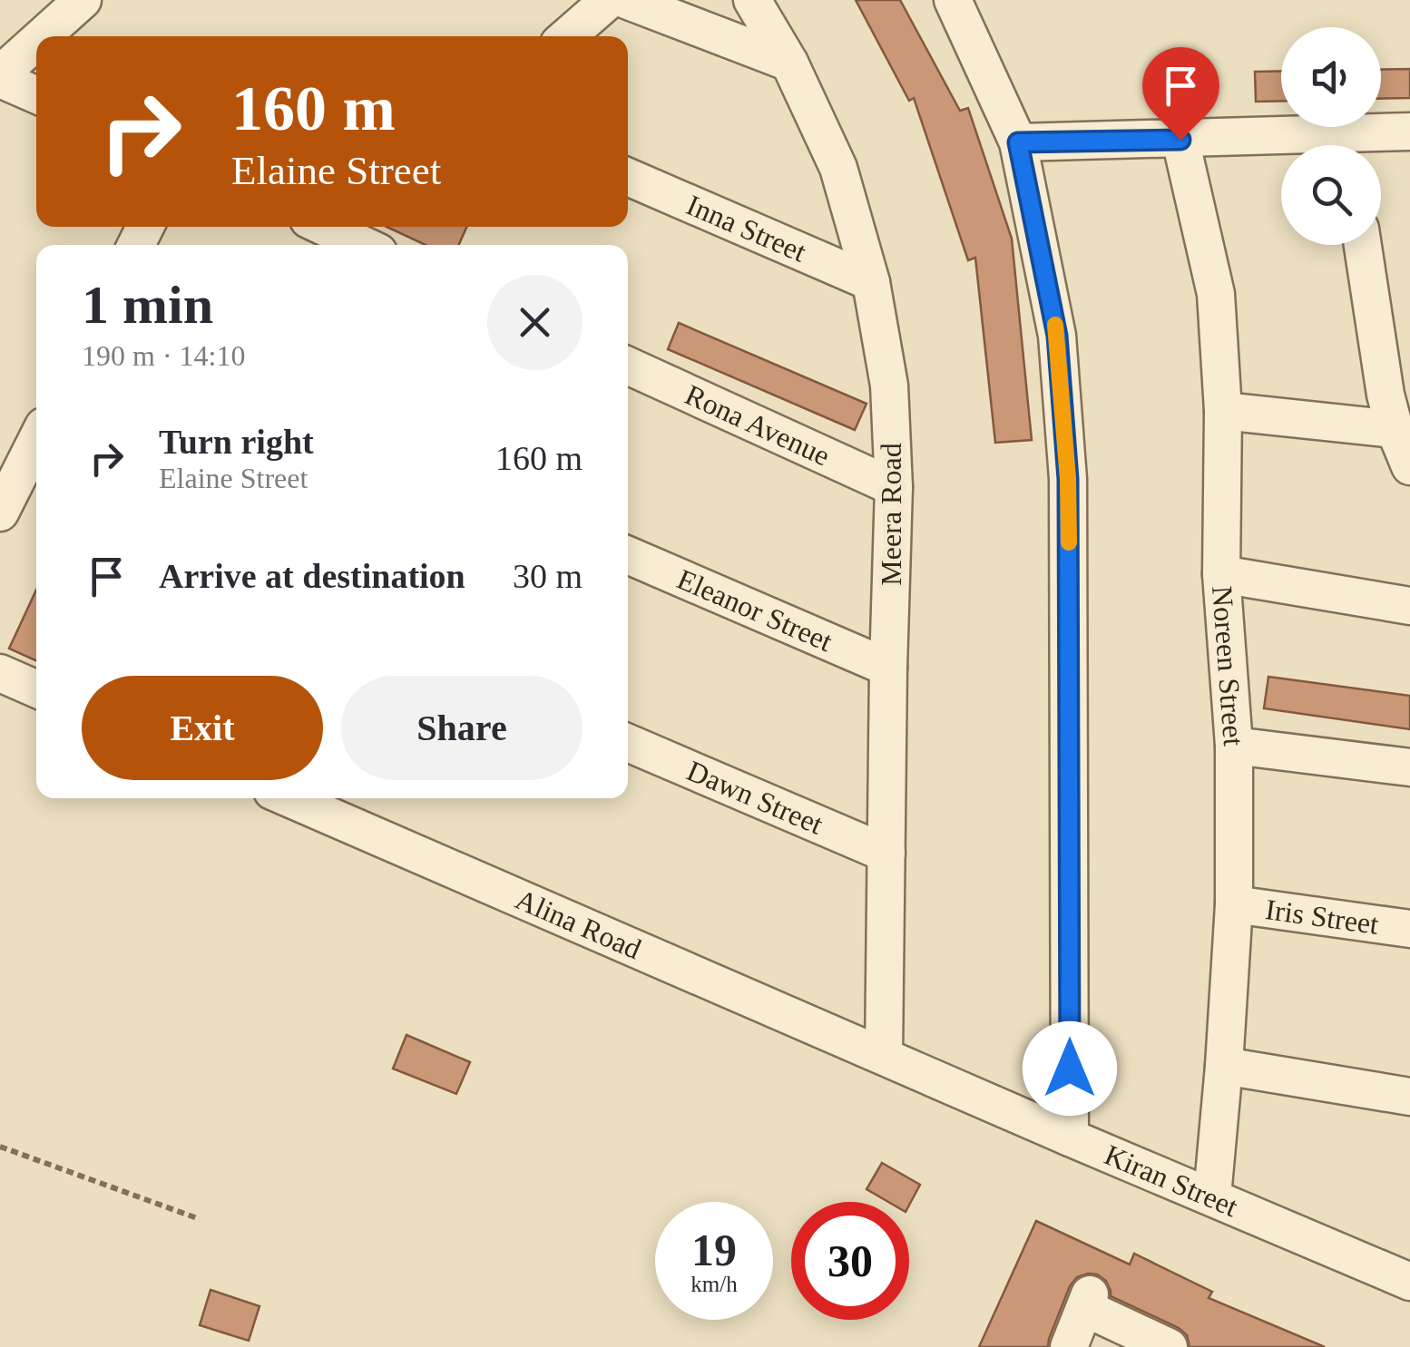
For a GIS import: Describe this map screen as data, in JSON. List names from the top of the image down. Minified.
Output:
{"streets":{"street":["Inna Street","Rona Avenue","Meera Road","Eleanor Street","Noreen Street","Dawn Street","Iris Street","Alina Road","Kiran Street"]},"crossings":[["Inna Street","Meera Road"],["Rona Avenue","Meera Road"],["Meera Road","Eleanor Street"],["Meera Road","Dawn Street"],["Meera Road","Alina Road"],["Meera Road","Kiran Street"],["Noreen Street","Iris Street"],["Noreen Street","Kiran Street"],["Alina Road","Kiran Street"]],"page":{"turn":["160 m","Elaine Street"],"heading":["1 min","190 m · 14:10"],"list":[{"name":"Turn right","note":"Elaine Street","value":"160 m"},{"name":"Arrive at destination","value":"30 m"}],"buttons":["Exit","Share"],"speed":"19 km/h","limit":"30"}}
